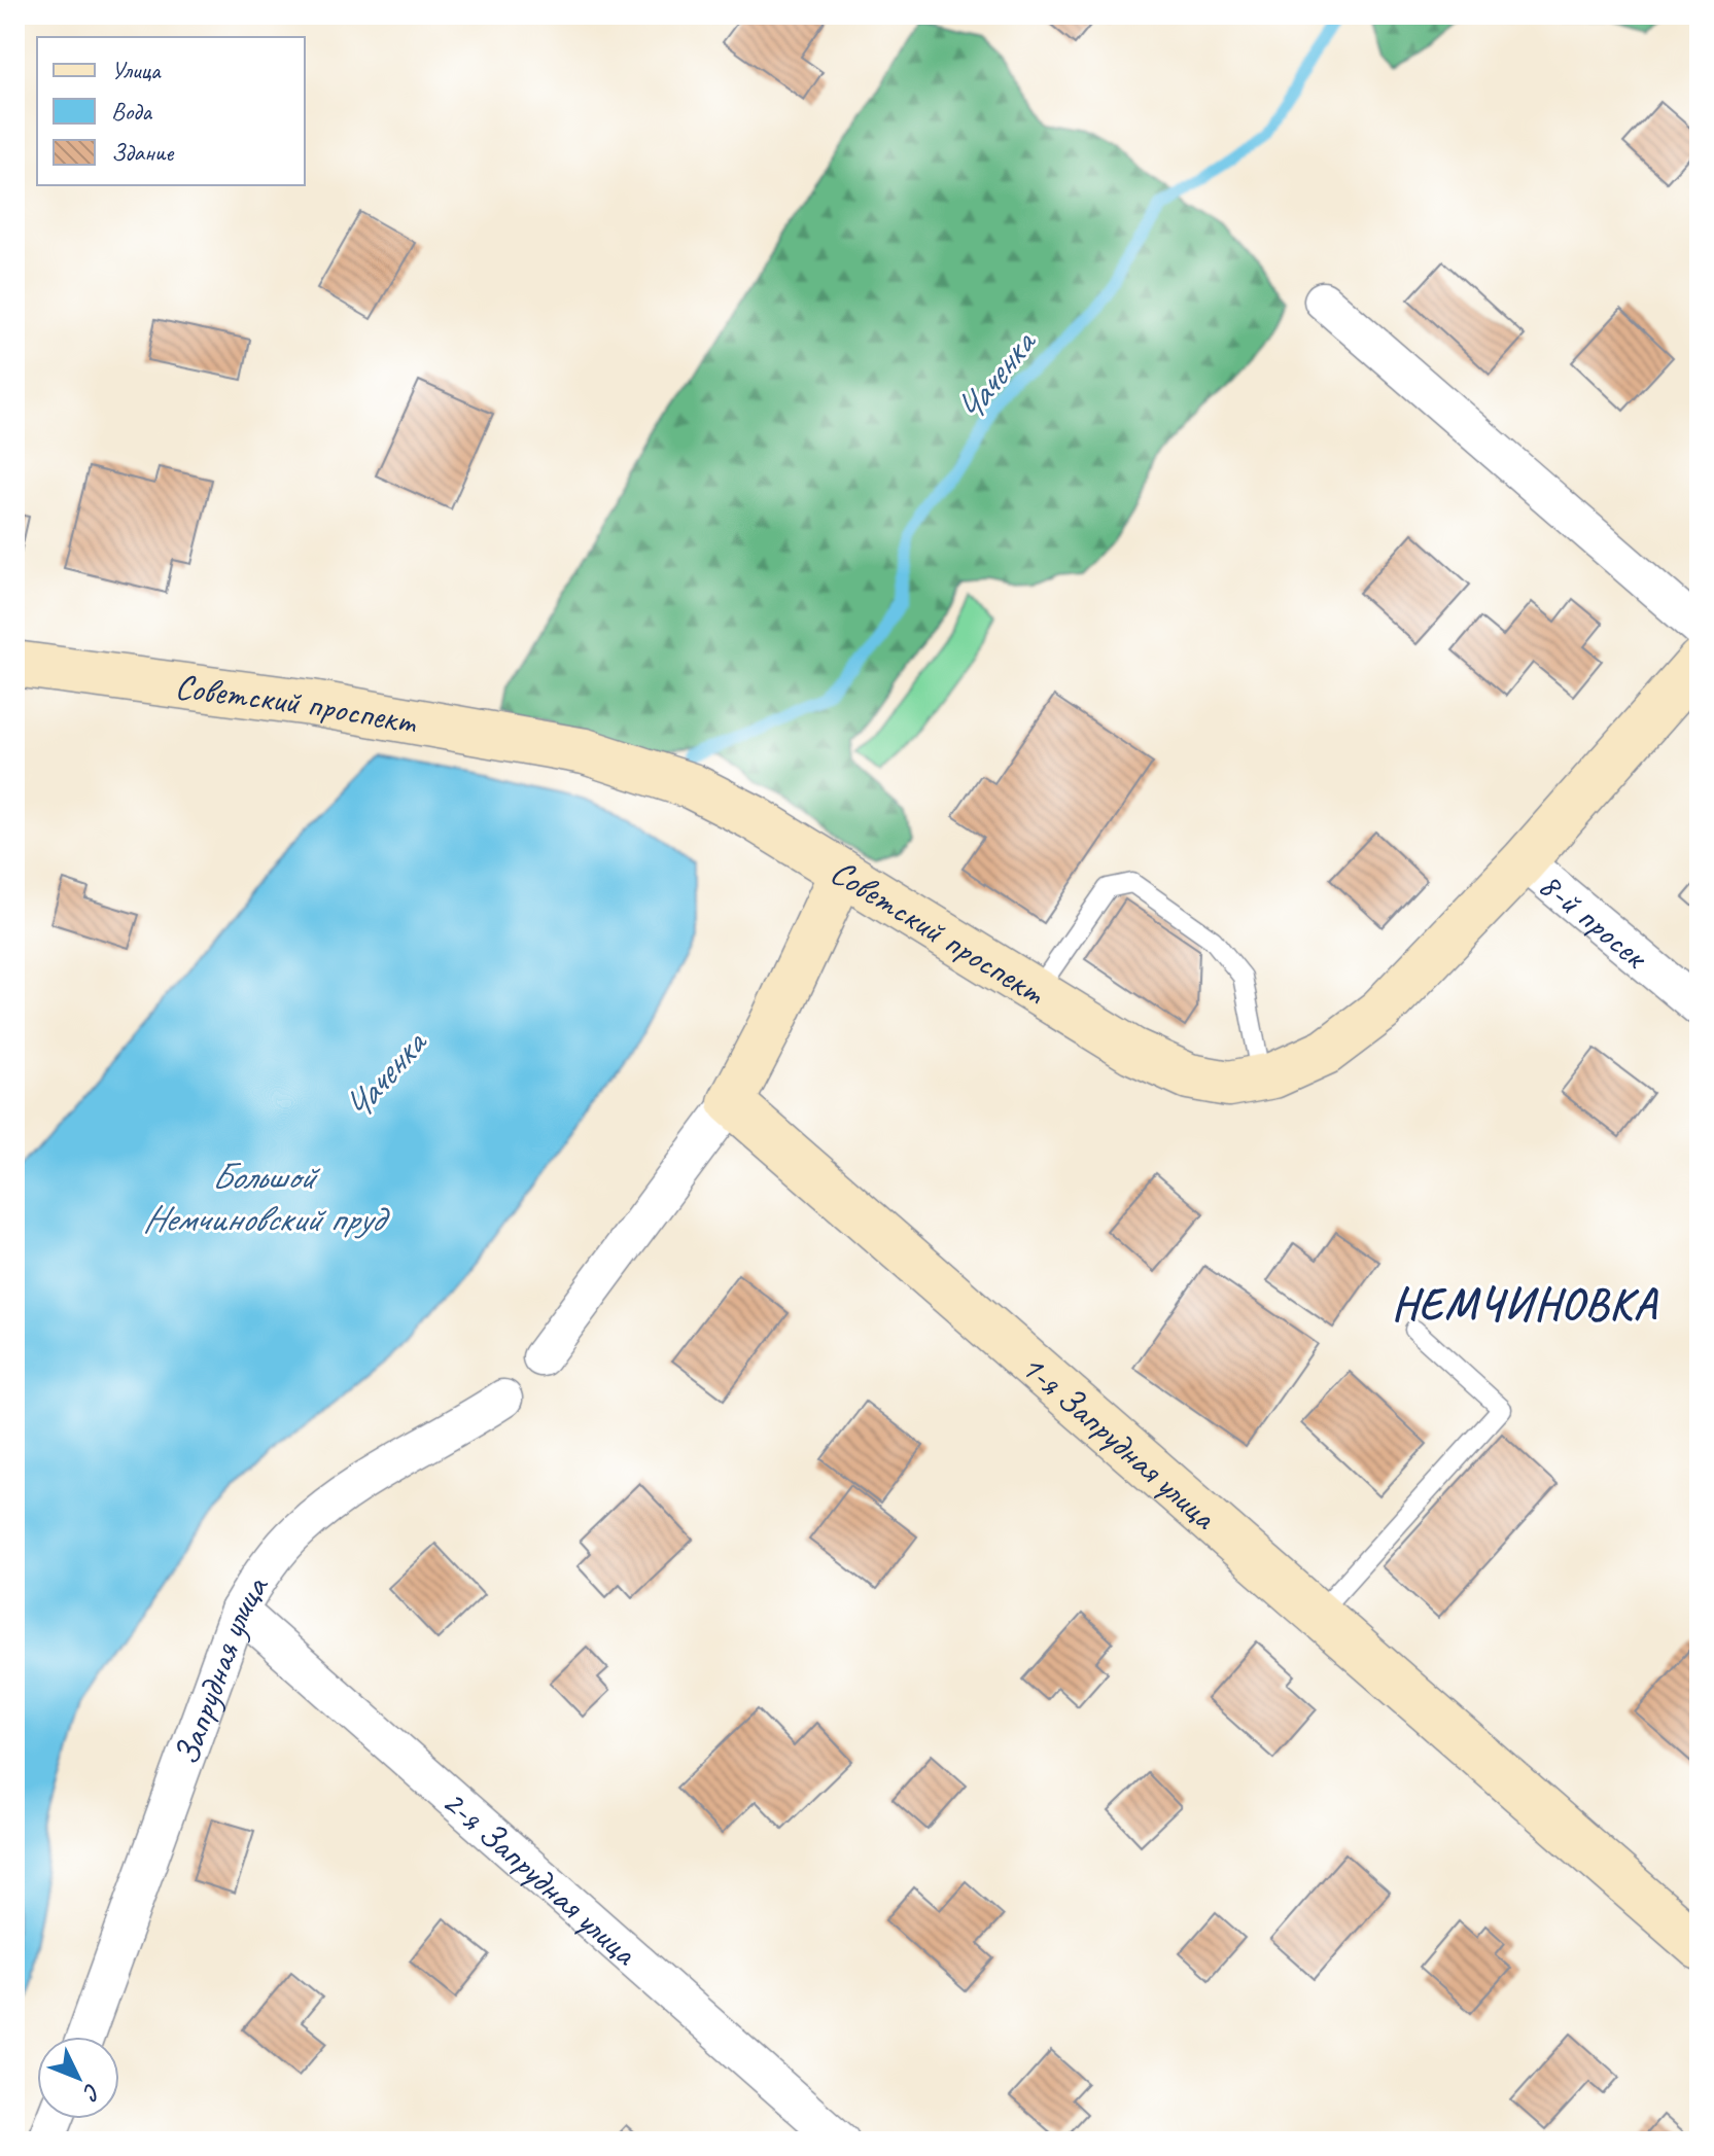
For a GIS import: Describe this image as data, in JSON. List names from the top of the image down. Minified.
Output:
{"streets":{"street":["Советский проспект","8-й просек","1-я Запрудная улица","Запрудная улица","2-я Запрудная улица"]},"crossings":[["Советский проспект","8-й просек"],["Запрудная улица","2-я Запрудная улица"]],"districts":["НЕМЧИНОВКА"],"water":["Чаченка","Большой Немчиновский пруд"],"legend":["Улица","Вода","Здание"],"north":"bottom right"}
